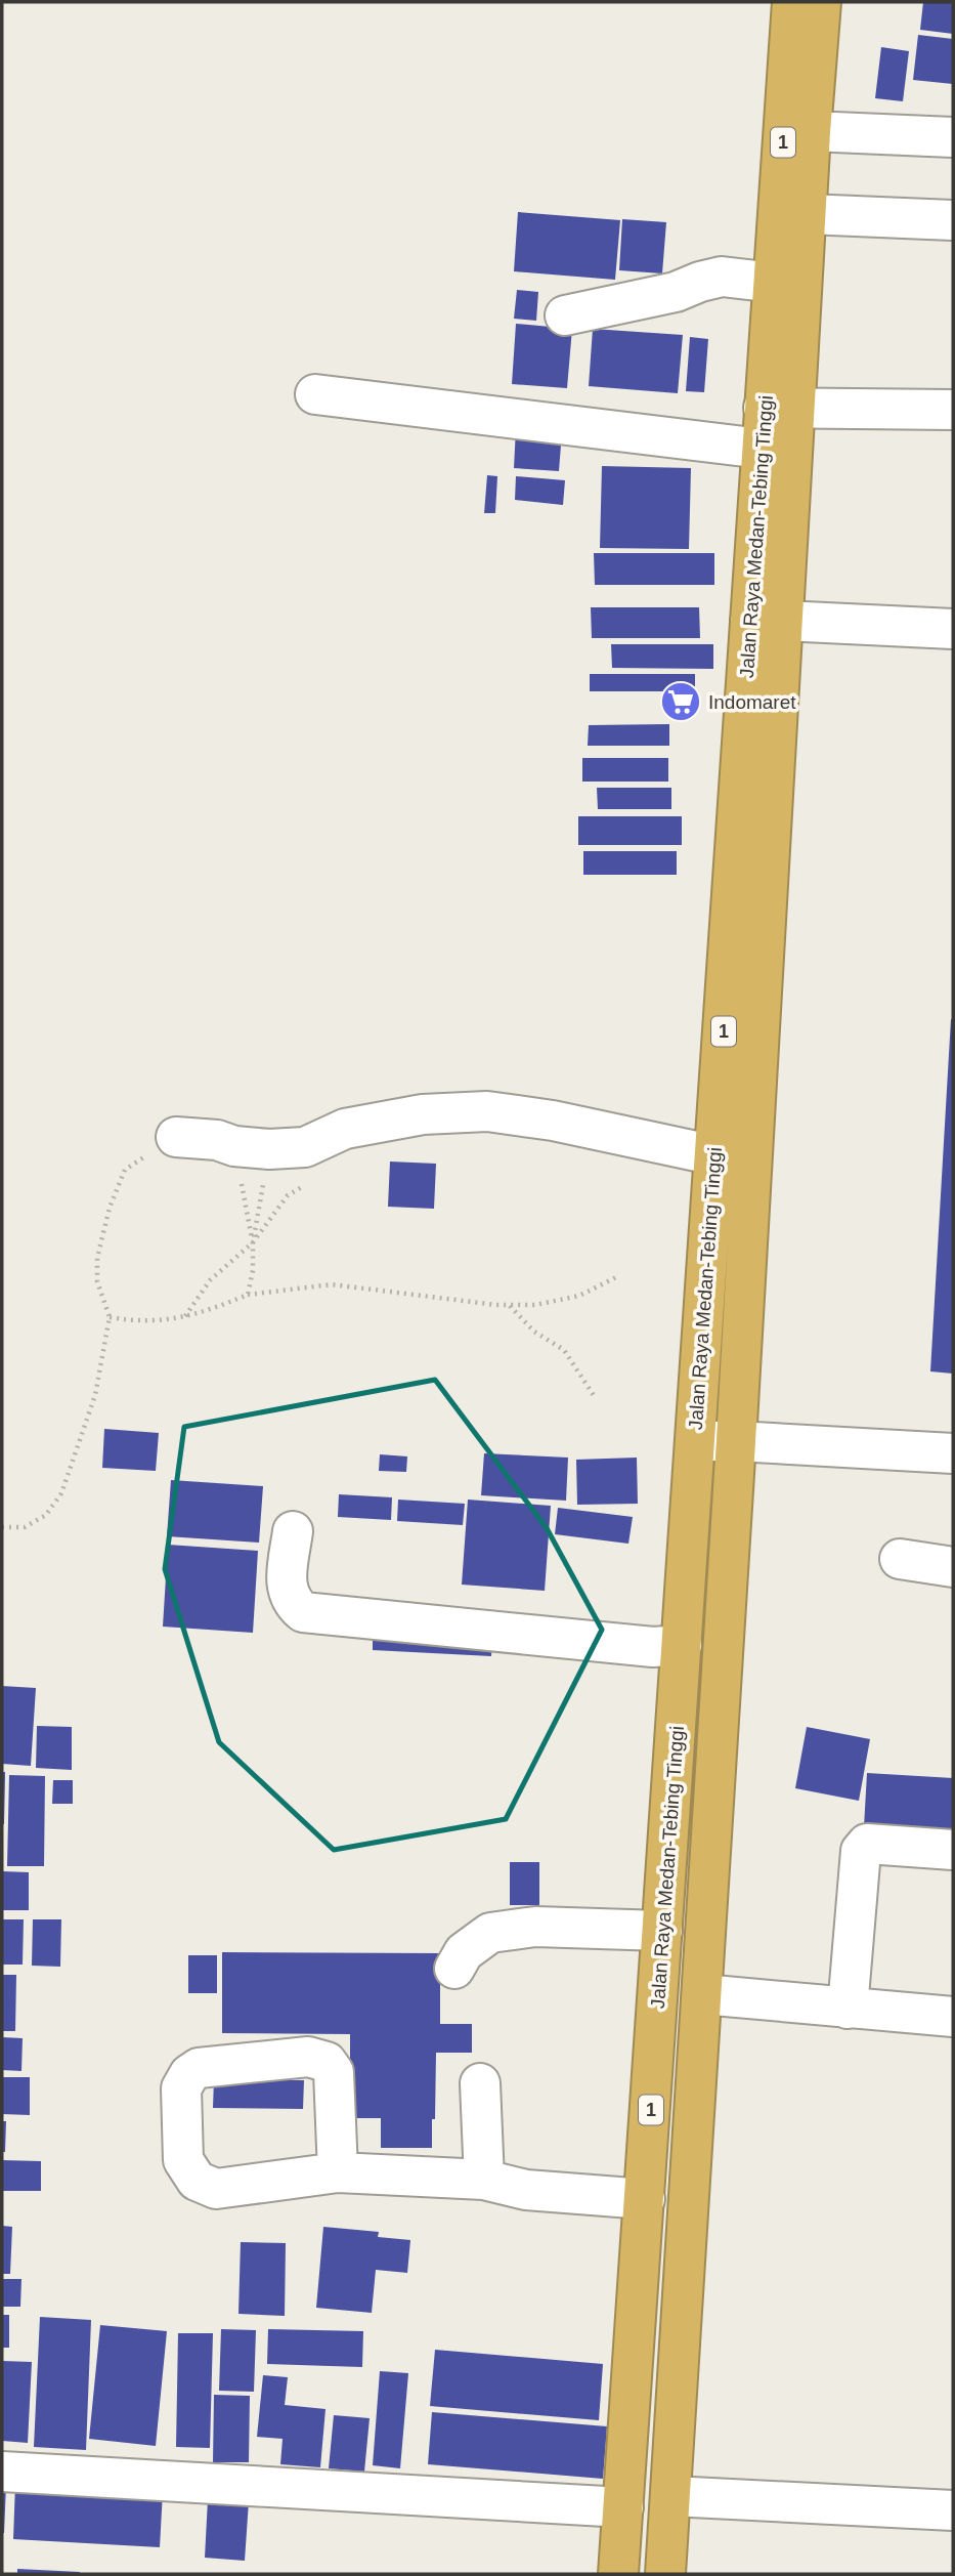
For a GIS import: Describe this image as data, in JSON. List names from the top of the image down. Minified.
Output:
{"streets":{"highway":["1","Jalan Raya Medan-Tebing Tinggi"]},"places":{"supermarket":["Indomaret"]}}
